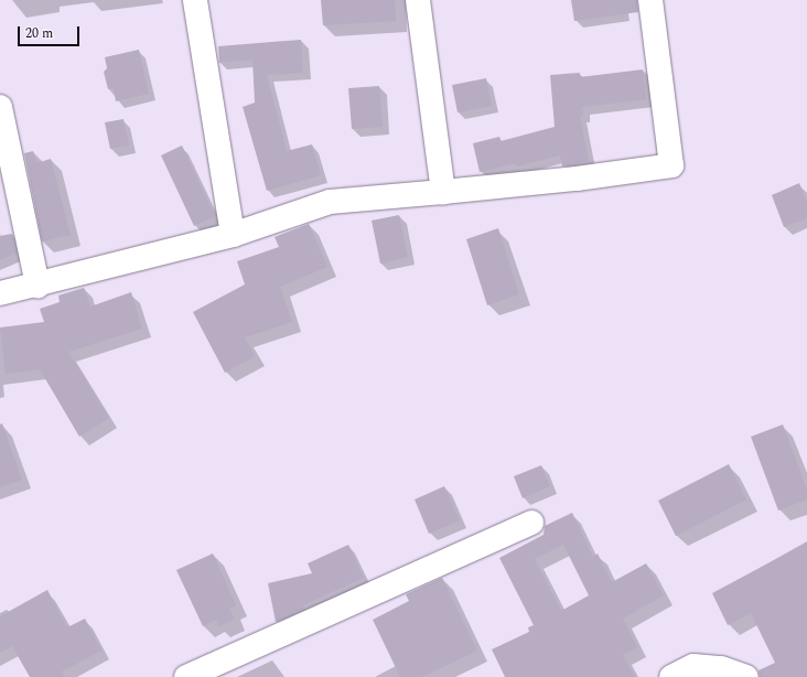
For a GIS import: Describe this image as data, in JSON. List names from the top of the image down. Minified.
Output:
{"scale_bar":"20 m"}
